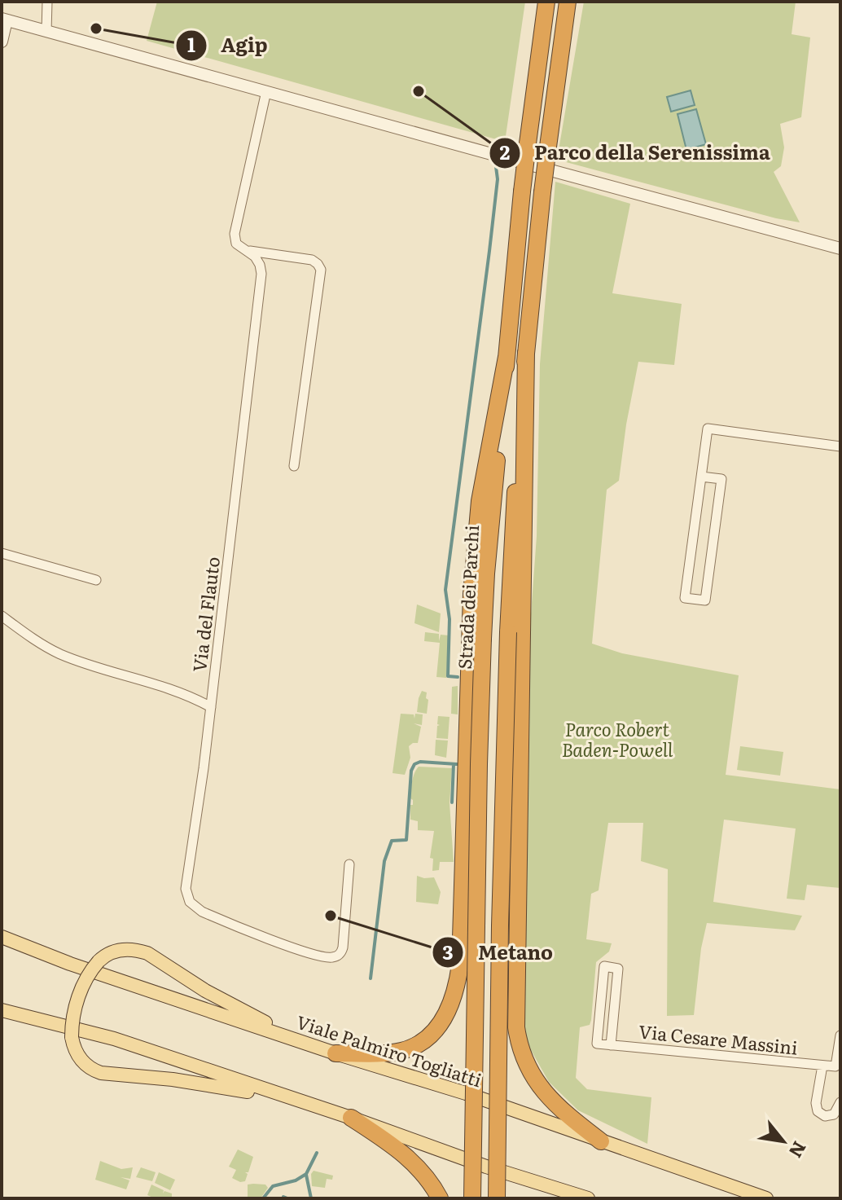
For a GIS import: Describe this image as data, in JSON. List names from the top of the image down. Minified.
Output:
{"streets":{"highway":["Strada dei Parchi"],"main road":["Viale Palmiro Togliatti"],"street":["Via del Flauto","Via Cesare Massini"]},"parks":["Parco Robert Baden-Powell"],"places":["Agip","Parco della Serenissima","Metano"],"north":"bottom right"}
